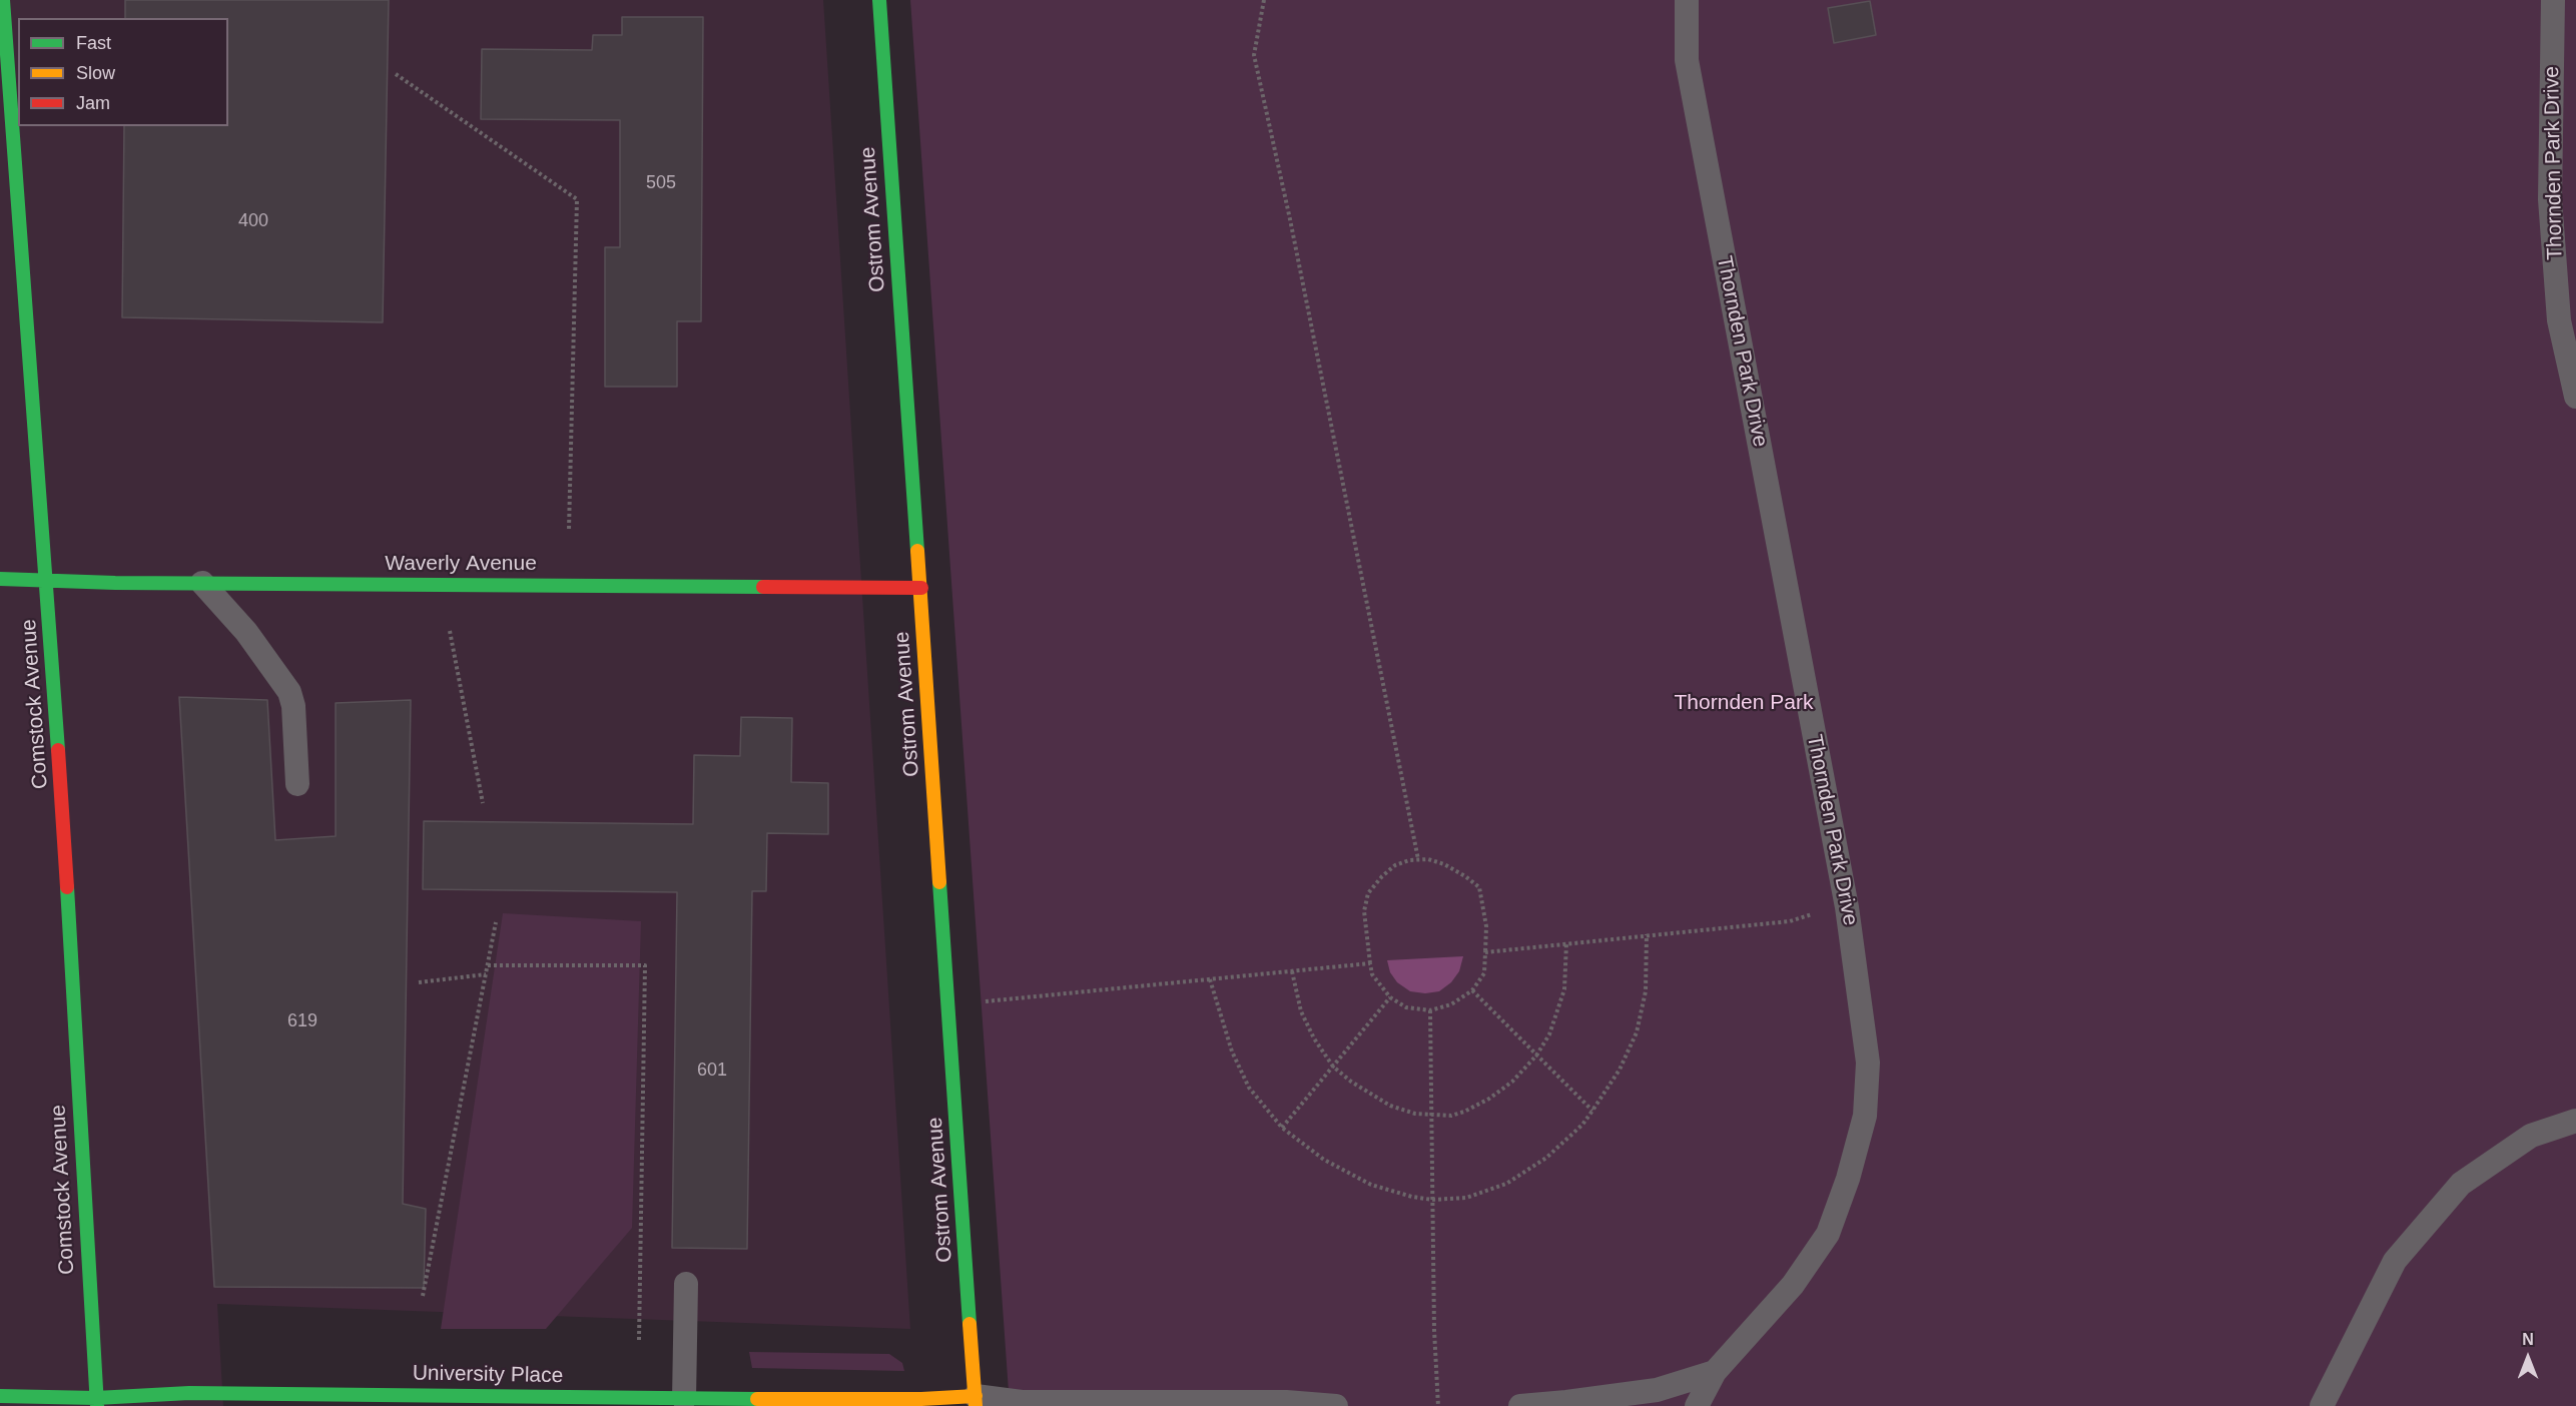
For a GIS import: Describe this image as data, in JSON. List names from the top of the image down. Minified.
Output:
{"streets":{"street":["Ostrom Avenue","Waverly Avenue","Comstock Avenue","University Place"],"lane":["Thornden Park Drive"]},"crossings":[["Ostrom Avenue","Waverly Avenue"],["Ostrom Avenue","University Place"],["Waverly Avenue","Comstock Avenue"],["Comstock Avenue","University Place"]],"parks":["Thornden Park"],"house_numbers":["505","400","619","601"],"legend":["Fast","Slow","Jam"],"north":"top"}
